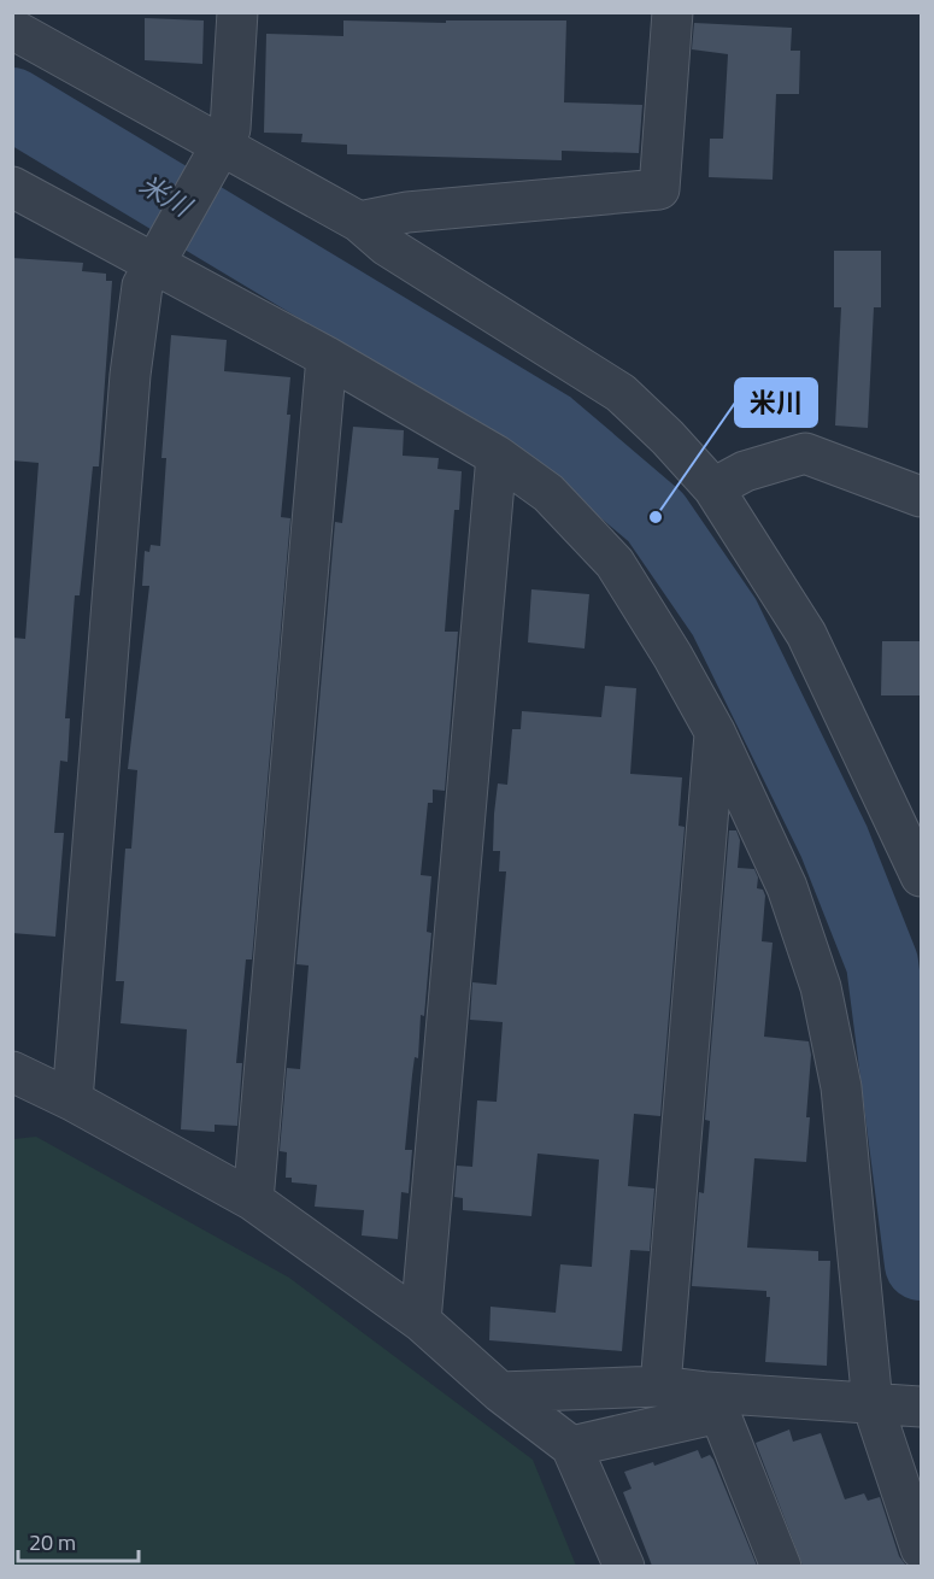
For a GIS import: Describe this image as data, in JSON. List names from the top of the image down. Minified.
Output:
{"water":["米川"],"places":["米川"],"scale_bar":"20 m"}
